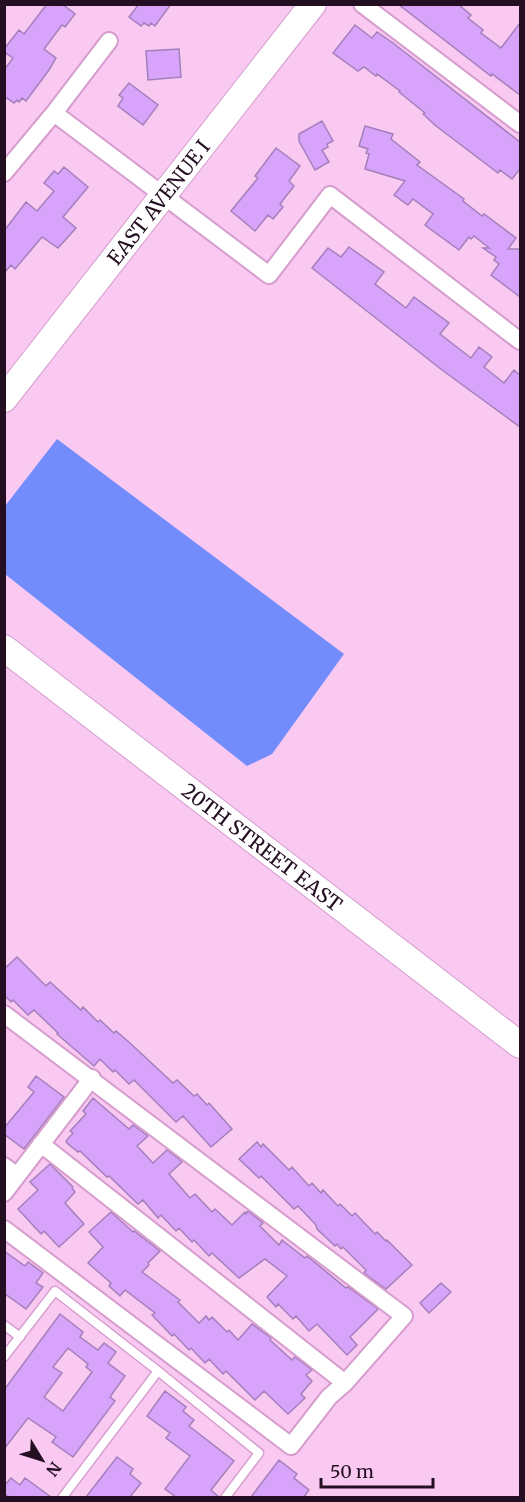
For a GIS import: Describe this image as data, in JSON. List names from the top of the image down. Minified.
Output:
{"streets":{"main road":["EAST AVENUE I","20TH STREET EAST"]},"scale_bar":"50 m","north":"bottom right"}
